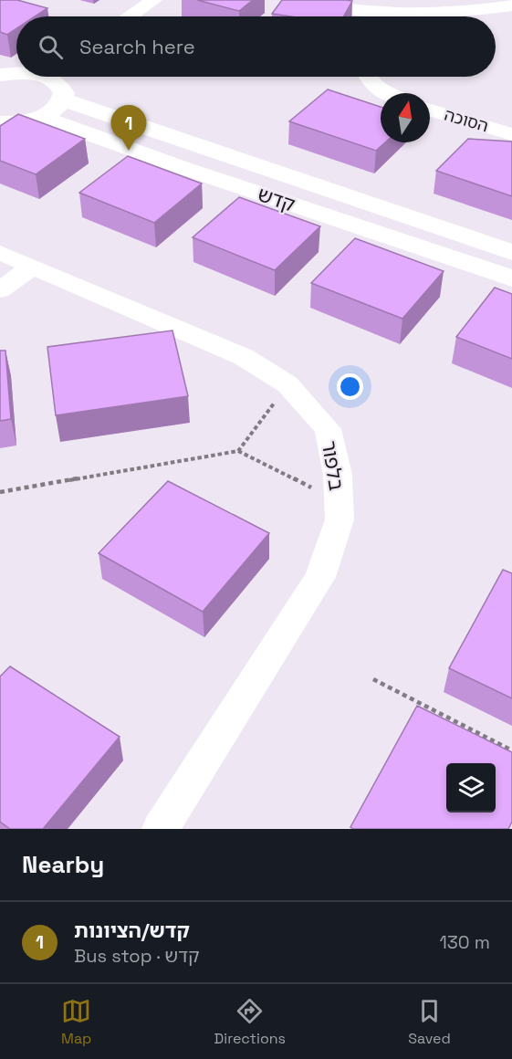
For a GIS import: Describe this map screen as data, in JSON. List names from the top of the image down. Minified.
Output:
{"streets":{"main road":["קדש"],"street":["הסוכה","בלפור"]},"north":"top","page":{"search":"Search here","pins":"1","heading":"Nearby","list":[{"mark":"1","name":"קדש/הציונות","note":"Bus stop · קדש","value":"130 m"}],"nav":["Map","Directions","Saved"]}}
